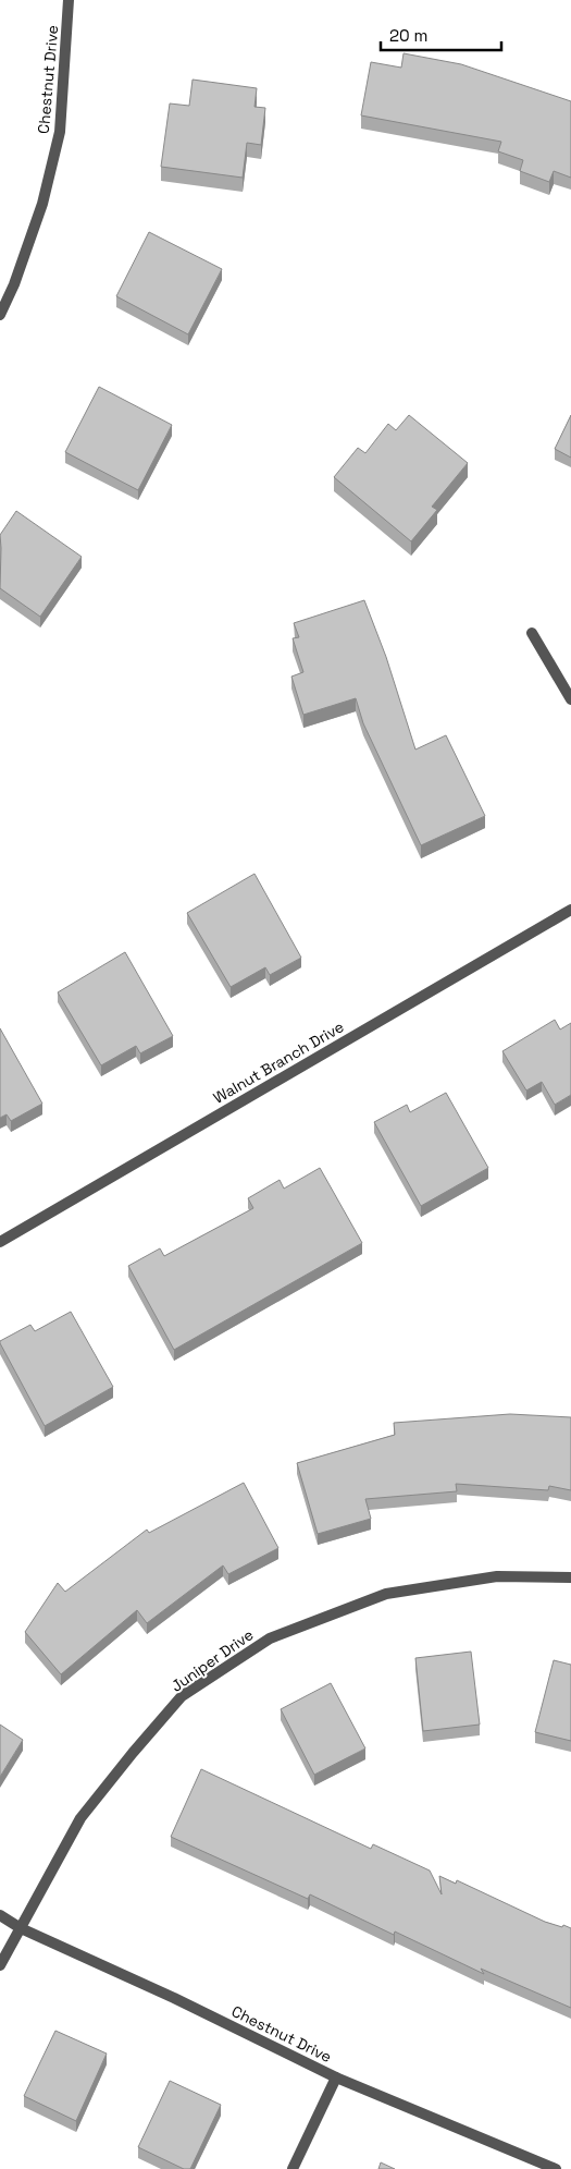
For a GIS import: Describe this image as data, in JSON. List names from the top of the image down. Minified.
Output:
{"streets":{"street":["Chestnut Drive","Walnut Branch Drive","Juniper Drive"]},"crossings":[["Chestnut Drive","Juniper Drive"]],"scale_bar":"20 m"}
